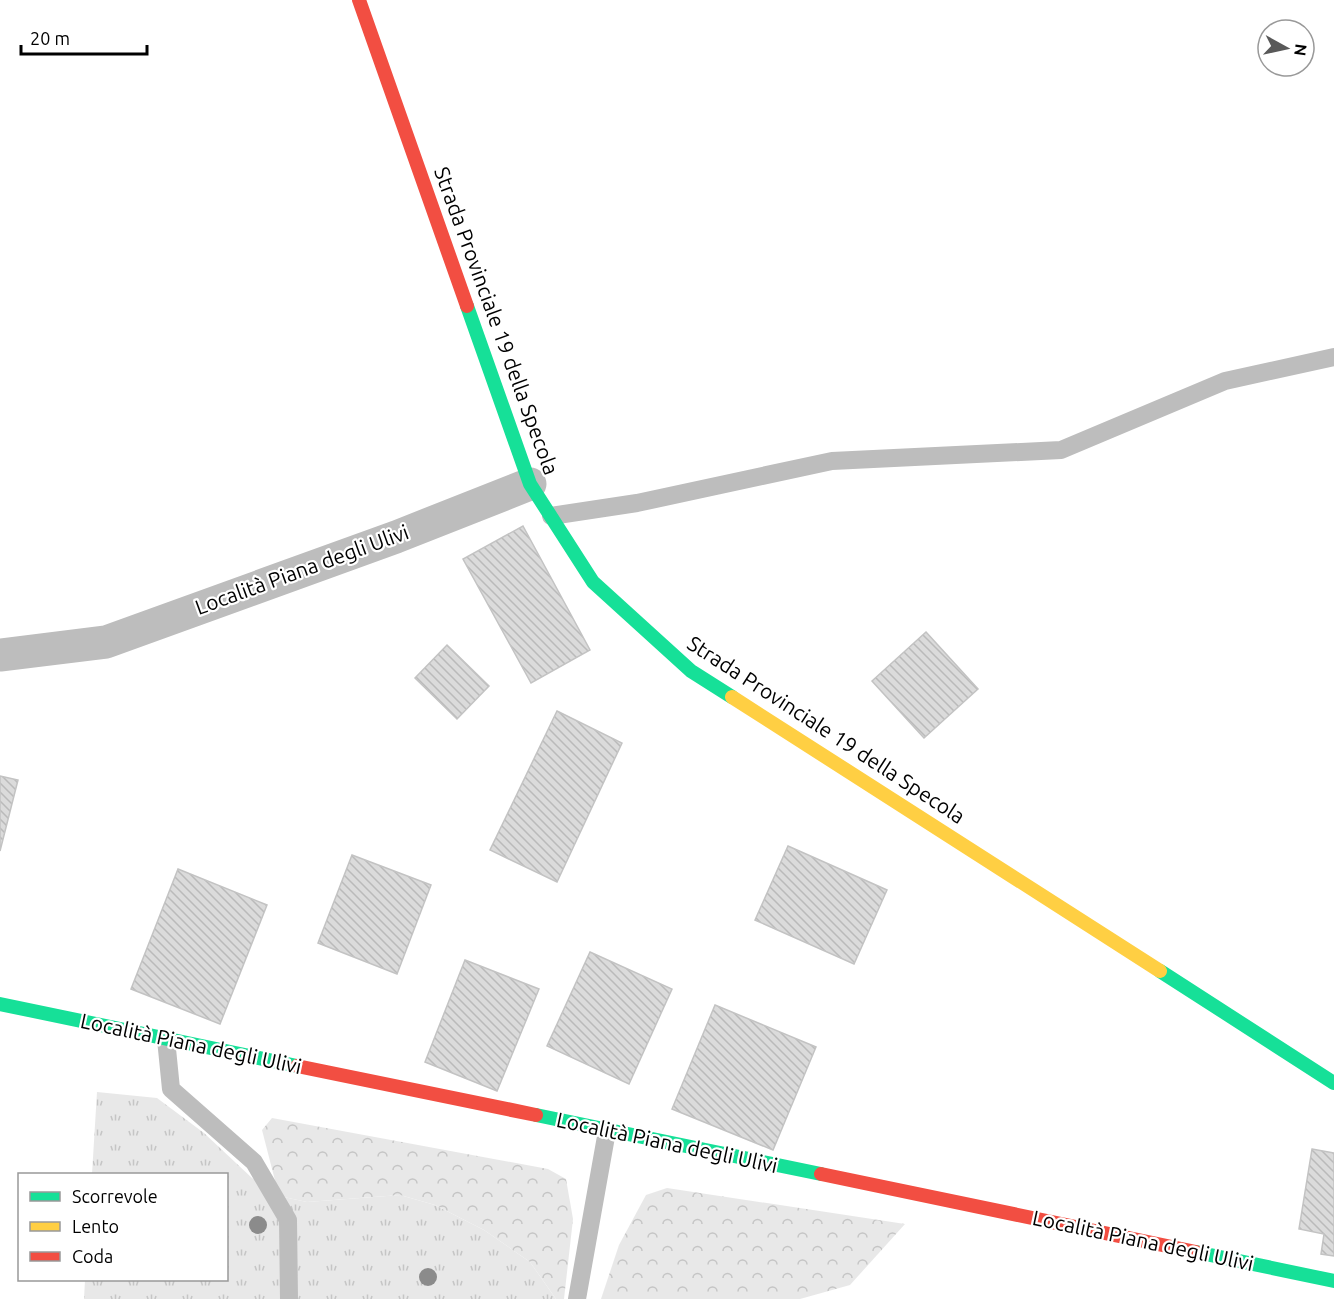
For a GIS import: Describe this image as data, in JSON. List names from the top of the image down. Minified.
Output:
{"streets":{"main road":["Strada Provinciale 19 della Specola","Località Piana degli Ulivi"]},"crossings":[["Strada Provinciale 19 della Specola","Località Piana degli Ulivi"]],"legend":["Scorrevole","Lento","Coda"],"scale_bar":"20 m","north":"right"}
